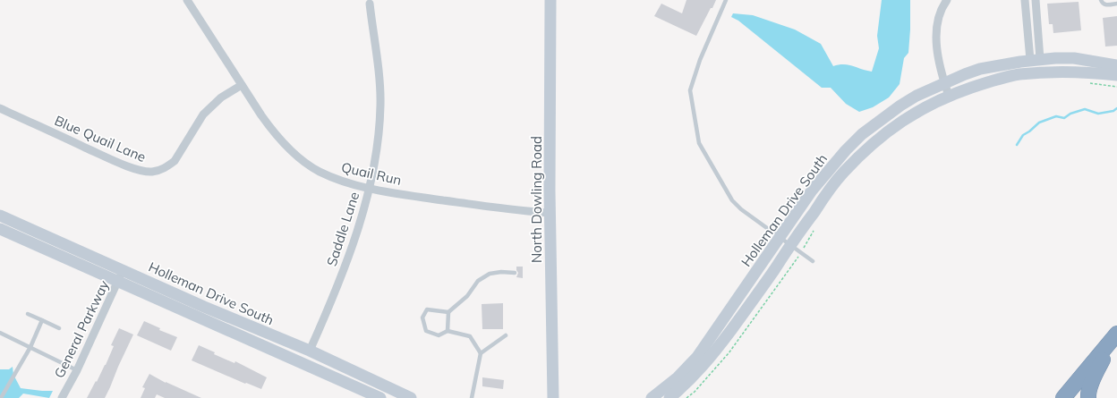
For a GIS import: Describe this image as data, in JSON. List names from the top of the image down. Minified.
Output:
{"streets":{"street":["Blue Quail Lane","Quail Run","North Dowling Road","Holleman Drive South","Saddle Lane","General Parkway"]},"crossings":[["Blue Quail Lane","Quail Run"],["Quail Run","North Dowling Road"],["Quail Run","Saddle Lane"],["Holleman Drive South","Saddle Lane"],["Holleman Drive South","General Parkway"]]}
